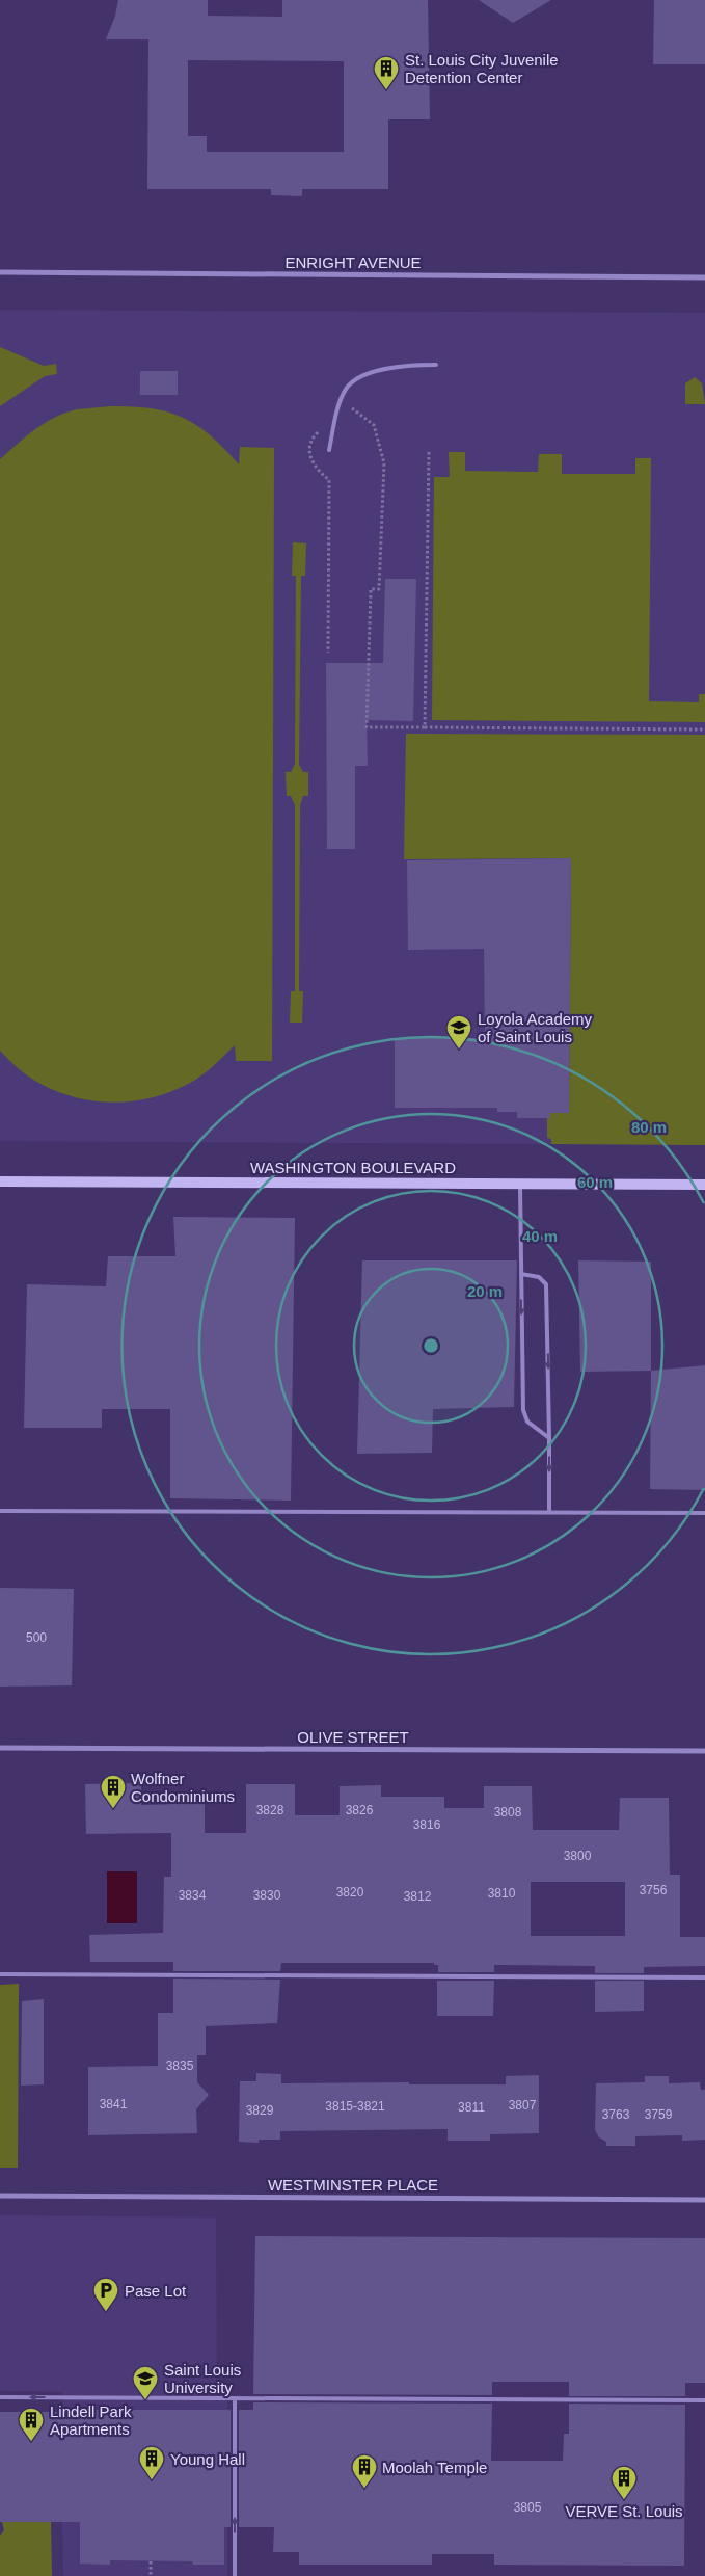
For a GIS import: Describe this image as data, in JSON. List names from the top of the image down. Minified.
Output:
{"streets":{"main road":["WASHINGTON BOULEVARD"],"street":["ENRIGHT AVENUE","OLIVE STREET","WESTMINSTER PLACE"]},"places":{"building":["St. Louis City Juvenile Detention Center","Wolfner Condominiums","Lindell Park Apartments","Young Hall","Moolah Temple","VERVE St. Louis"],"school or university":["Loyola Academy of Saint Louis","Saint Louis University"],"parking":["Pase Lot"]},"house_numbers":["500","3828","3826","3808","3816","3800","3756","3820","3810","3834","3830","3812","3835","3841","3807","3815-3821","3811","3829","3763","3759","3805"],"rings":["80 m","60 m","40 m","20 m"]}
